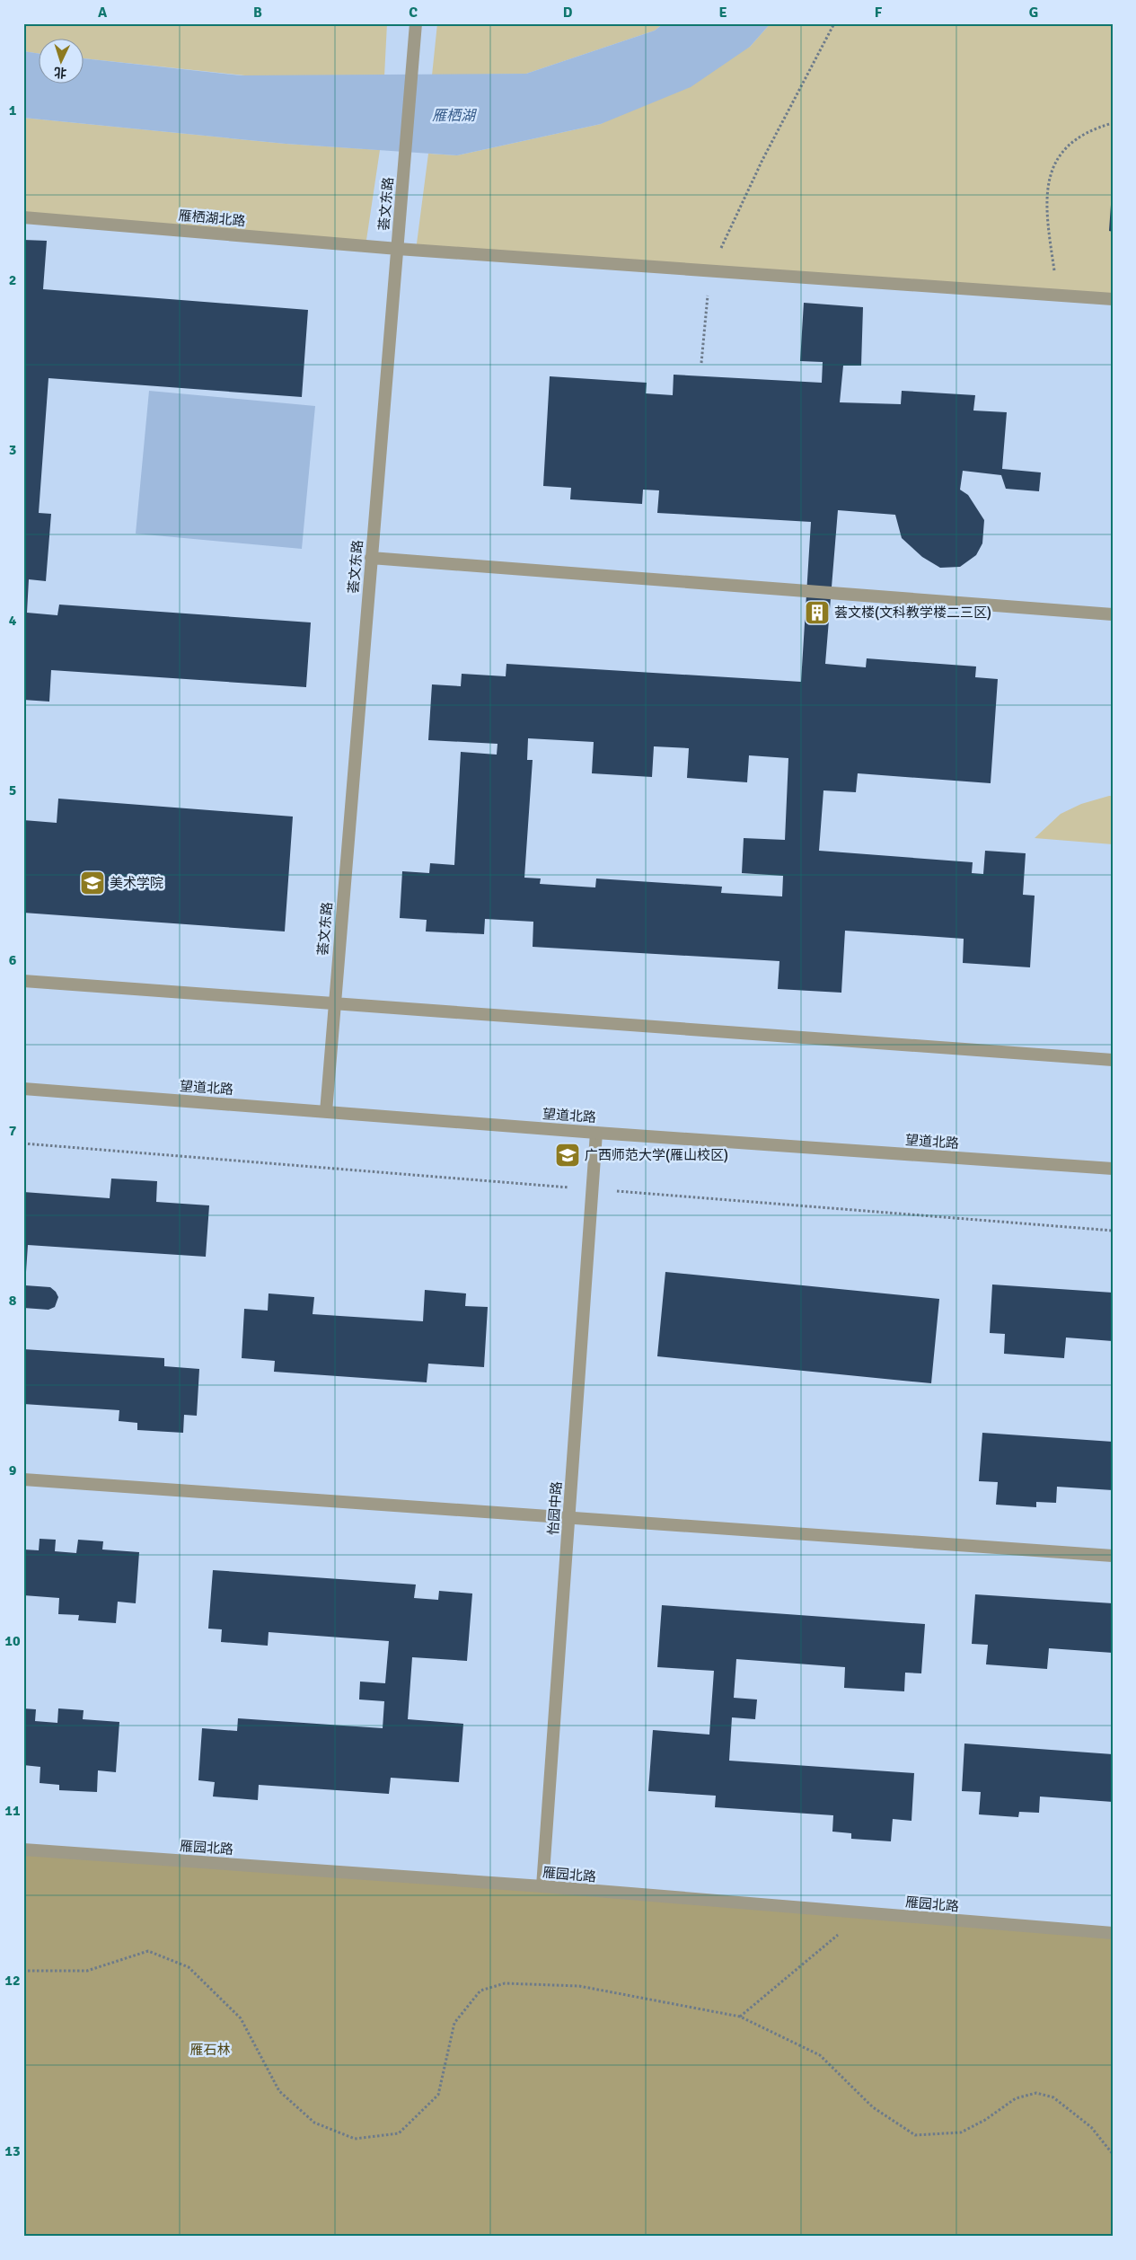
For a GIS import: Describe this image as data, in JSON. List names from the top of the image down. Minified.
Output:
{"streets":{"street":["荟文东路","雁栖湖北路","望道北路","怡园中路","雁园北路"]},"crossings":[["荟文东路","雁栖湖北路"],["荟文东路","望道北路"],["望道北路","怡园中路"],["怡园中路","雁园北路"]],"water":["雁栖湖"],"parks":["雁石林"],"places":{"building":["荟文楼(文科教学楼二三区)"],"school or university":["美术学院","广西师范大学(雁山校区)"]},"north":"bottom","grid":{"columns":["A","B","C","D","E","F","G"],"rows":["1","2","3","4","5","6","7","8","9","10","11","12","13"]}}
